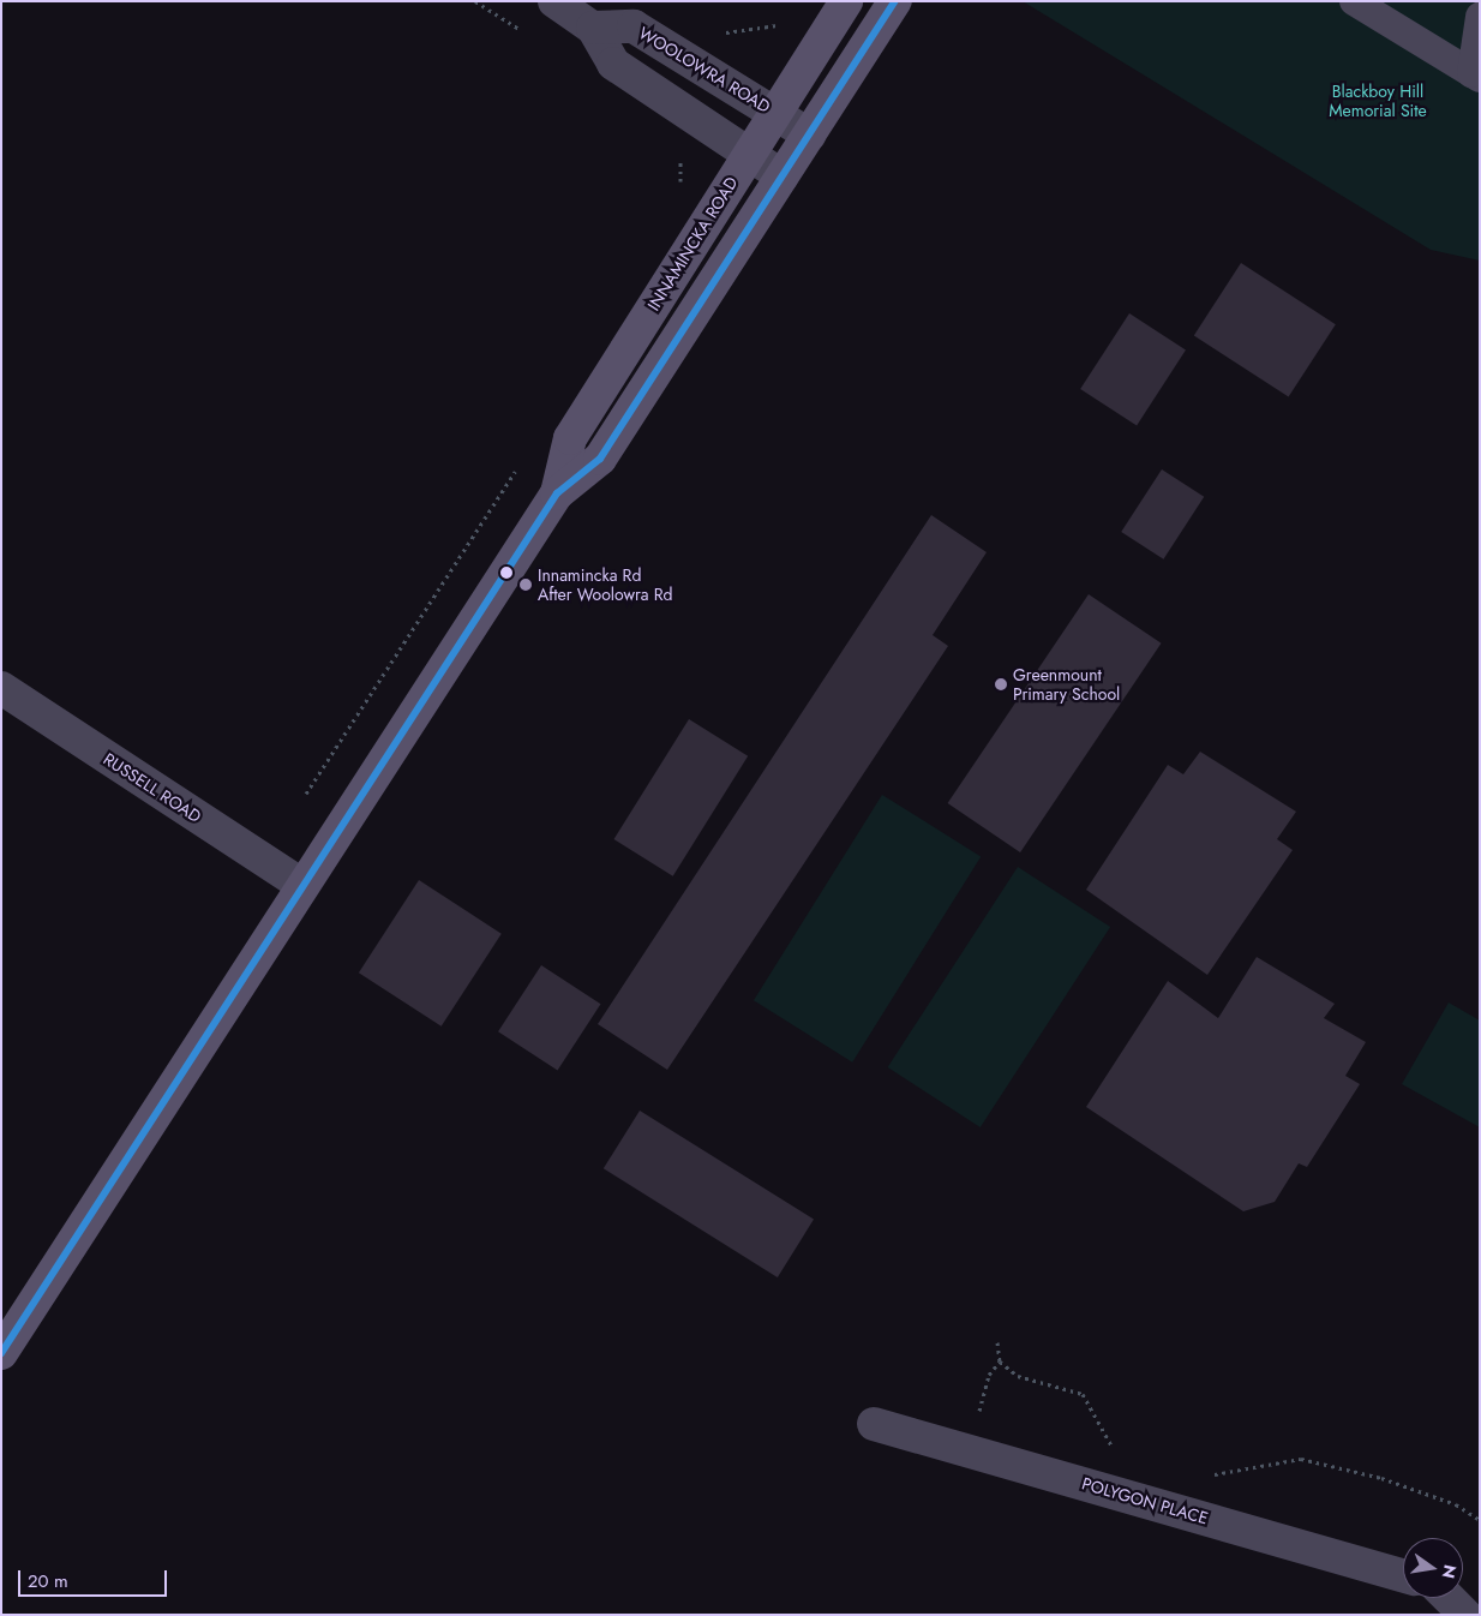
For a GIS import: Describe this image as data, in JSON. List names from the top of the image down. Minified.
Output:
{"streets":{"main road":["INNAMINCKA ROAD"],"street":["WOOLOWRA ROAD","RUSSELL ROAD","POLYGON PLACE"]},"crossings":[["WOOLOWRA ROAD","INNAMINCKA ROAD"],["INNAMINCKA ROAD","RUSSELL ROAD"]],"parks":["Blackboy Hill Memorial Site"],"places":["Innamincka Rd After Woolowra Rd","Greenmount Primary School"],"scale_bar":"20 m","north":"right"}
